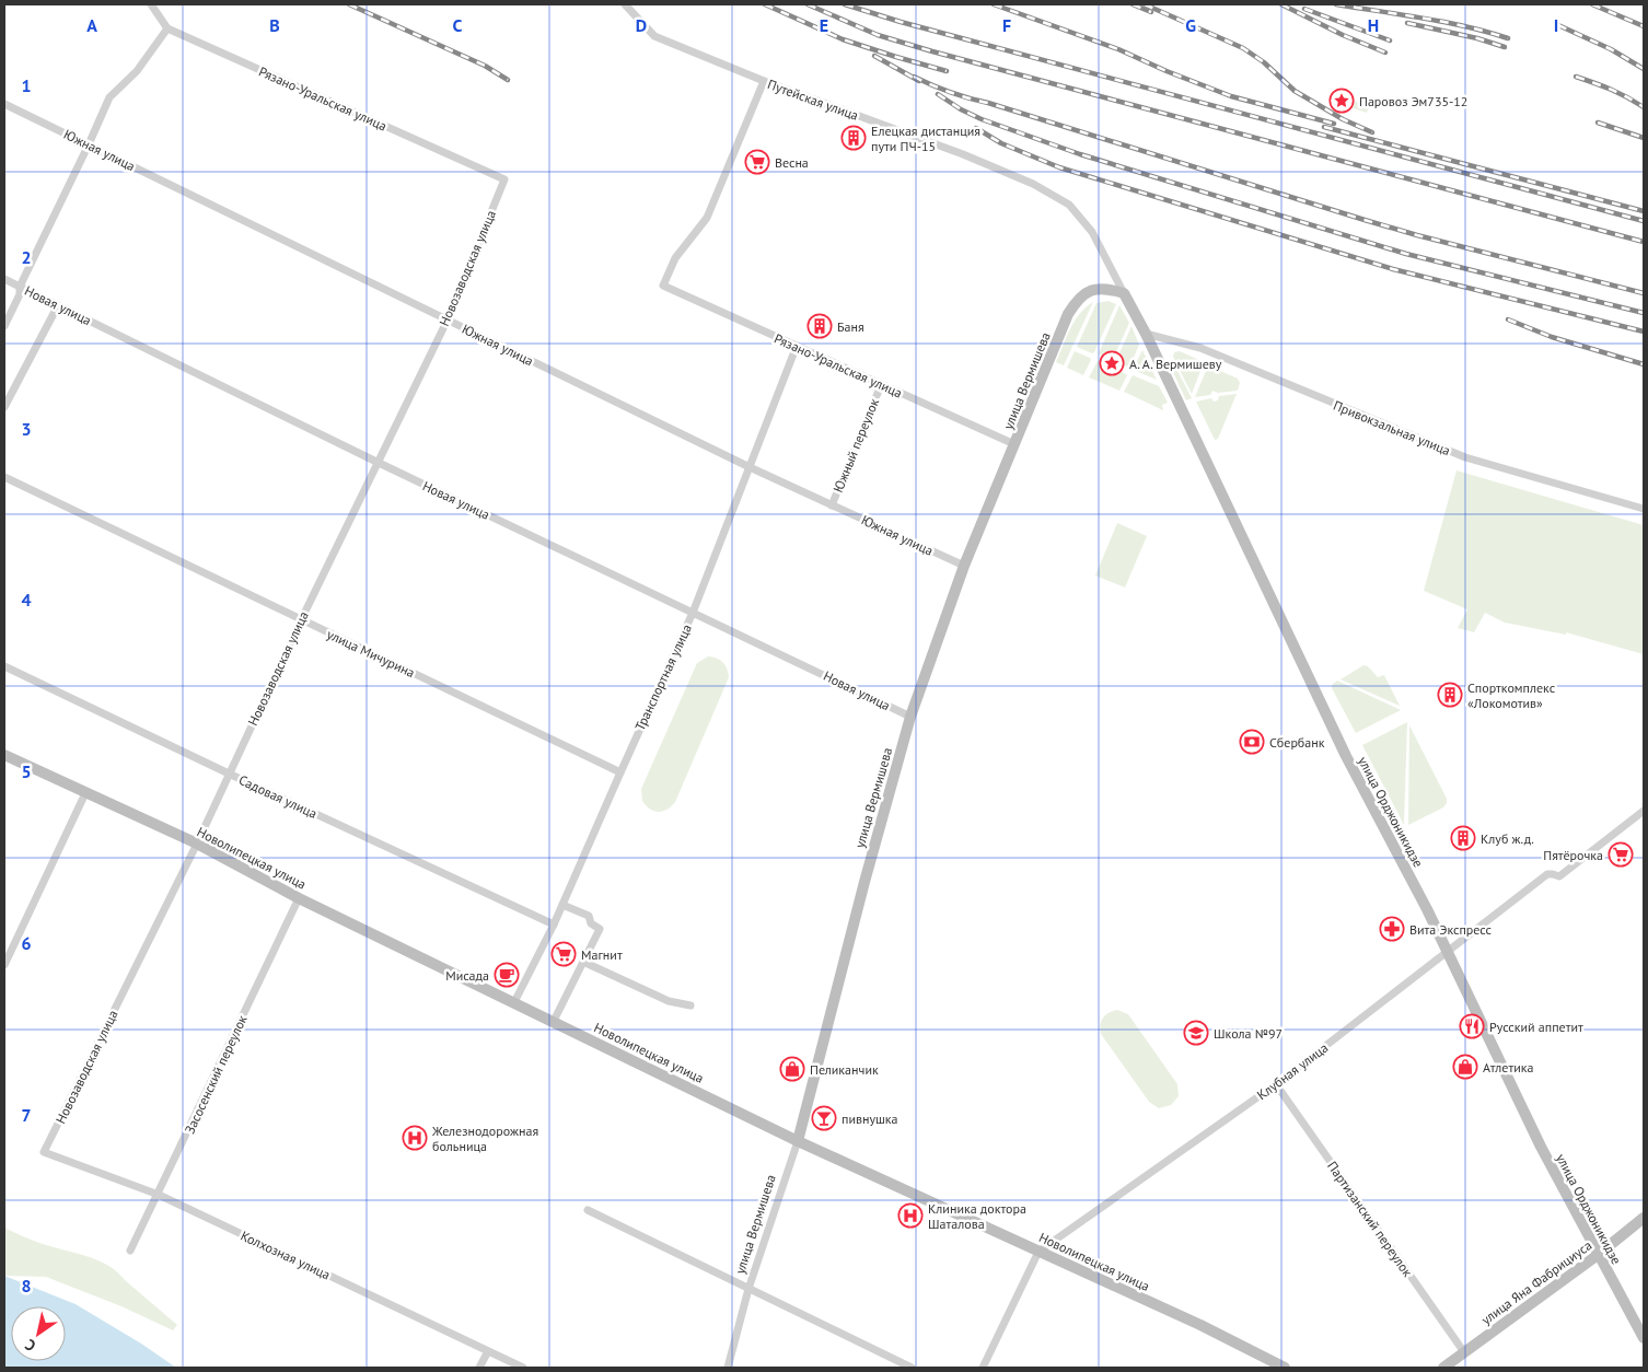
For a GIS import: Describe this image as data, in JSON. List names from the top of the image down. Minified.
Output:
{"streets":{"street":["Рязано-Уральская улица","Путейская улица","Южная улица","Новозаводская улица","Новая улица","улица Вермишева","Привокзальная улица","Южный переулок","улица Мичурина","Транспортная улица","Садовая улица","улица Орджоникидзе","Новолипецкая улица","Клубная улица","Засосенский переулок","Партизанский переулок","Колхозная улица","улица Яна Фабрициуса"]},"crossings":[["Рязано-Уральская улица","Путейская улица"],["Рязано-Уральская улица","Новозаводская улица"],["Рязано-Уральская улица","улица Вермишева"],["Рязано-Уральская улица","Южный переулок"],["Рязано-Уральская улица","Транспортная улица"],["Путейская улица","улица Вермишева"],["Путейская улица","улица Орджоникидзе"],["Южная улица","Новозаводская улица"],["Южная улица","улица Вермишева"],["Южная улица","Южный переулок"],["Южная улица","Транспортная улица"],["Новозаводская улица","Новая улица"],["Новозаводская улица","улица Мичурина"],["Новозаводская улица","Садовая улица"],["Новозаводская улица","Новолипецкая улица"],["Новозаводская улица","Колхозная улица"],["Новая улица","улица Вермишева"],["Новая улица","Транспортная улица"],["улица Вермишева","улица Орджоникидзе"],["улица Вермишева","Новолипецкая улица"],["Привокзальная улица","улица Орджоникидзе"],["улица Мичурина","Транспортная улица"],["Транспортная улица","Садовая улица"],["Транспортная улица","Новолипецкая улица"],["улица Орджоникидзе","Клубная улица"],["улица Орджоникидзе","улица Яна Фабрициуса"],["Новолипецкая улица","Клубная улица"],["Новолипецкая улица","Засосенский переулок"],["Клубная улица","Партизанский переулок"],["Засосенский переулок","Колхозная улица"],["Партизанский переулок","улица Яна Фабрициуса"]],"places":{"place":["Паровоз Эм735-12","А. А. Вермишеву"],"building":["Елецкая дистанция пути ПЧ-15","Баня","Спорткомплекс «Локомотив»","Клуб ж.д."],"supermarket":["Весна","Пятёрочка","Магнит"],"bank":["Сбербанк"],"pharmacy":["Вита Экспресс"],"cafe":["Мисада"],"restaurant":["Русский аппетит"],"school or university":["Школа №97"],"shop":["Атлетика","Пеликанчик"],"bar":["пивнушка"],"hospital":["Железнодорожная больница","Клиника доктора Шаталова"]},"north":"bottom left","grid":{"columns":["A","B","C","D","E","F","G","H","I"],"rows":["1","2","3","4","5","6","7","8"]}}
